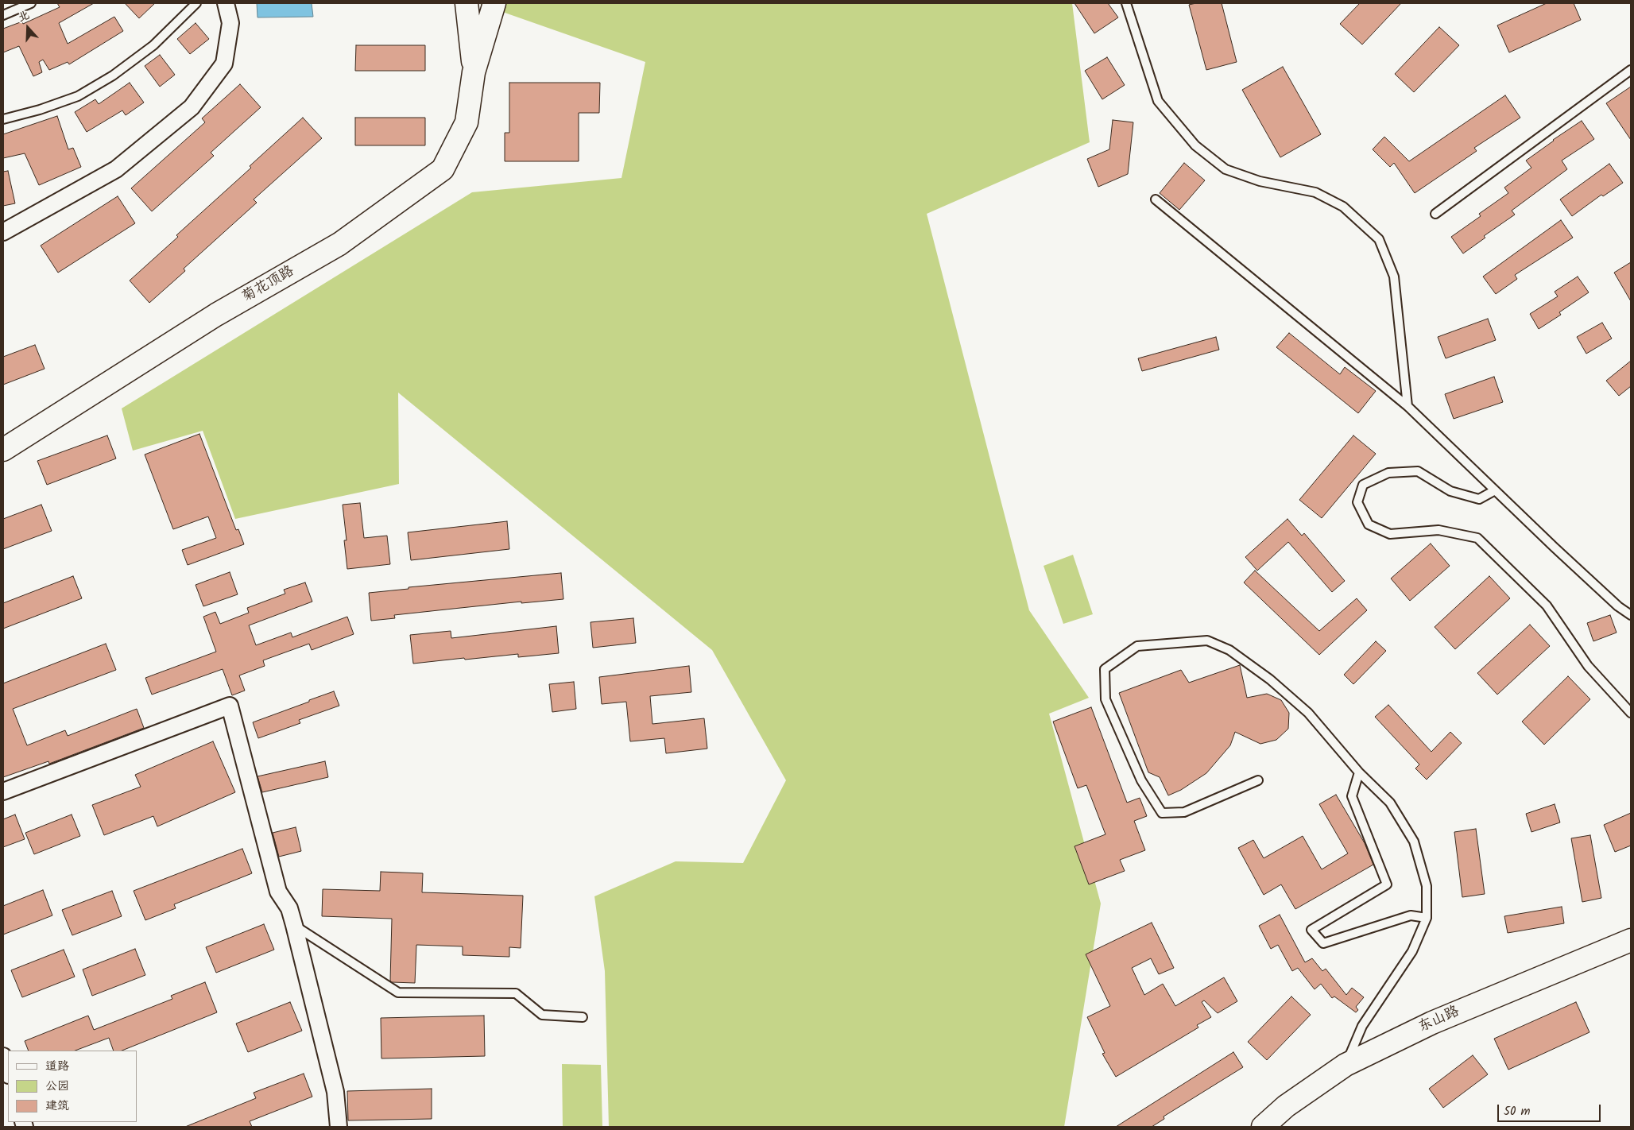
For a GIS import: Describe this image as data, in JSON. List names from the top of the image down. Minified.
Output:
{"streets":{"street":["菊花顶路","东山路"]},"legend":["道路","公园","建筑"],"scale_bar":"50 m","north":"top"}
